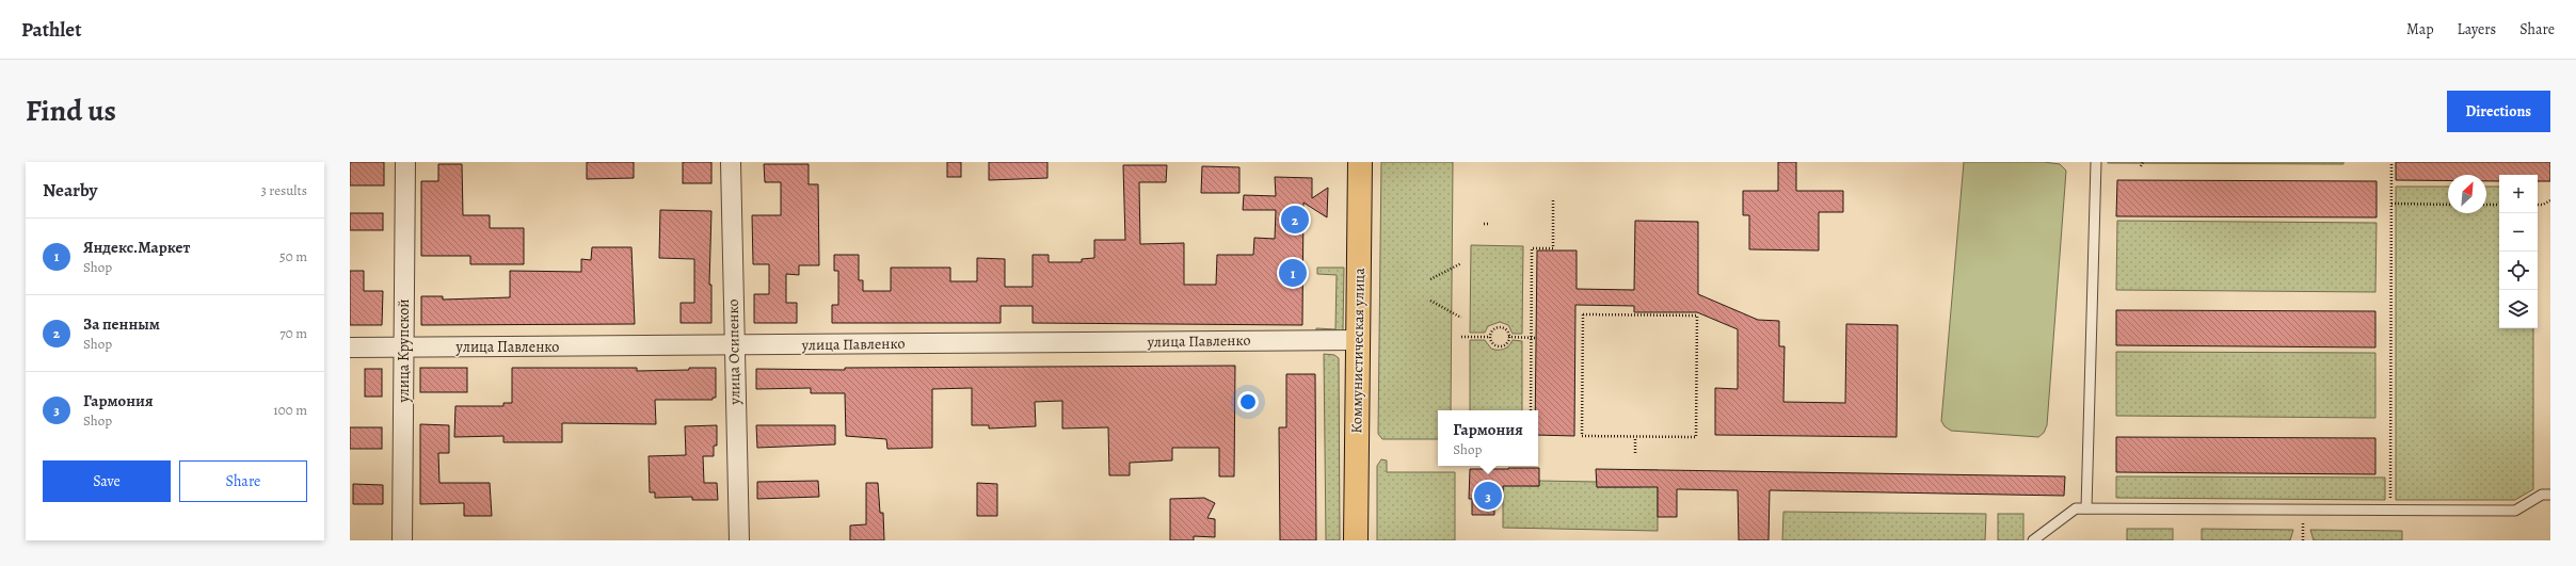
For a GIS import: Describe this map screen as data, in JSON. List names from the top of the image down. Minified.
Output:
{"streets":{"main road":["Коммунистическая улица"],"street":["улица Павленко","улица Крупской","улица Осипенко"]},"crossings":[["улица Павленко","улица Крупской"],["улица Павленко","Коммунистическая улица"],["улица Павленко","улица Осипенко"]],"north":"top right","page":{"header":"Pathlet","nav":["Map","Layers","Share"],"title":"Find us","buttons":["Directions",["Save","Share"]],"heading":["Nearby","3 results"],"map_buttons":["+","−"],"pins":["2","1","3"],"list":[{"mark":"1","name":"Яндекс.Маркет","note":"Shop","value":"50 m"},{"mark":"2","name":"За пенным","note":"Shop","value":"70 m"},{"mark":"3","name":"Гармония","note":"Shop","value":"100 m"}],"popup":["Гармония","Shop"]}}
